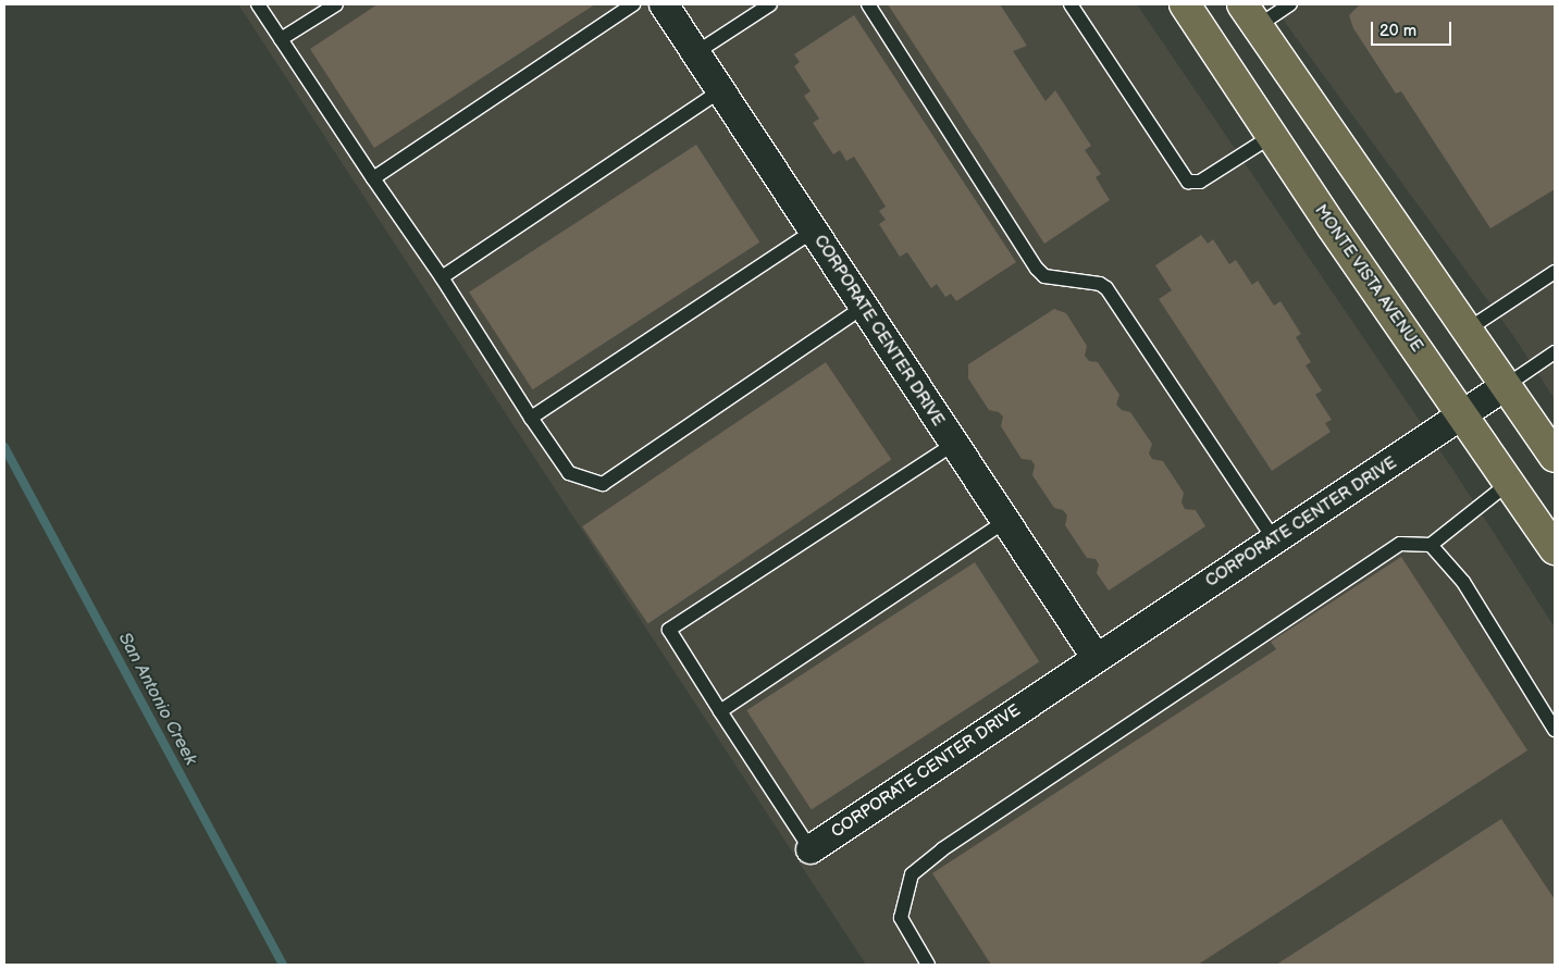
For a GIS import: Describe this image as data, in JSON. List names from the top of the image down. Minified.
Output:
{"streets":{"main road":["MONTE VISTA AVENUE"],"street":["CORPORATE CENTER DRIVE"]},"crossings":[["MONTE VISTA AVENUE","CORPORATE CENTER DRIVE"]],"water":["San Antonio Creek"],"scale_bar":"20 m"}
